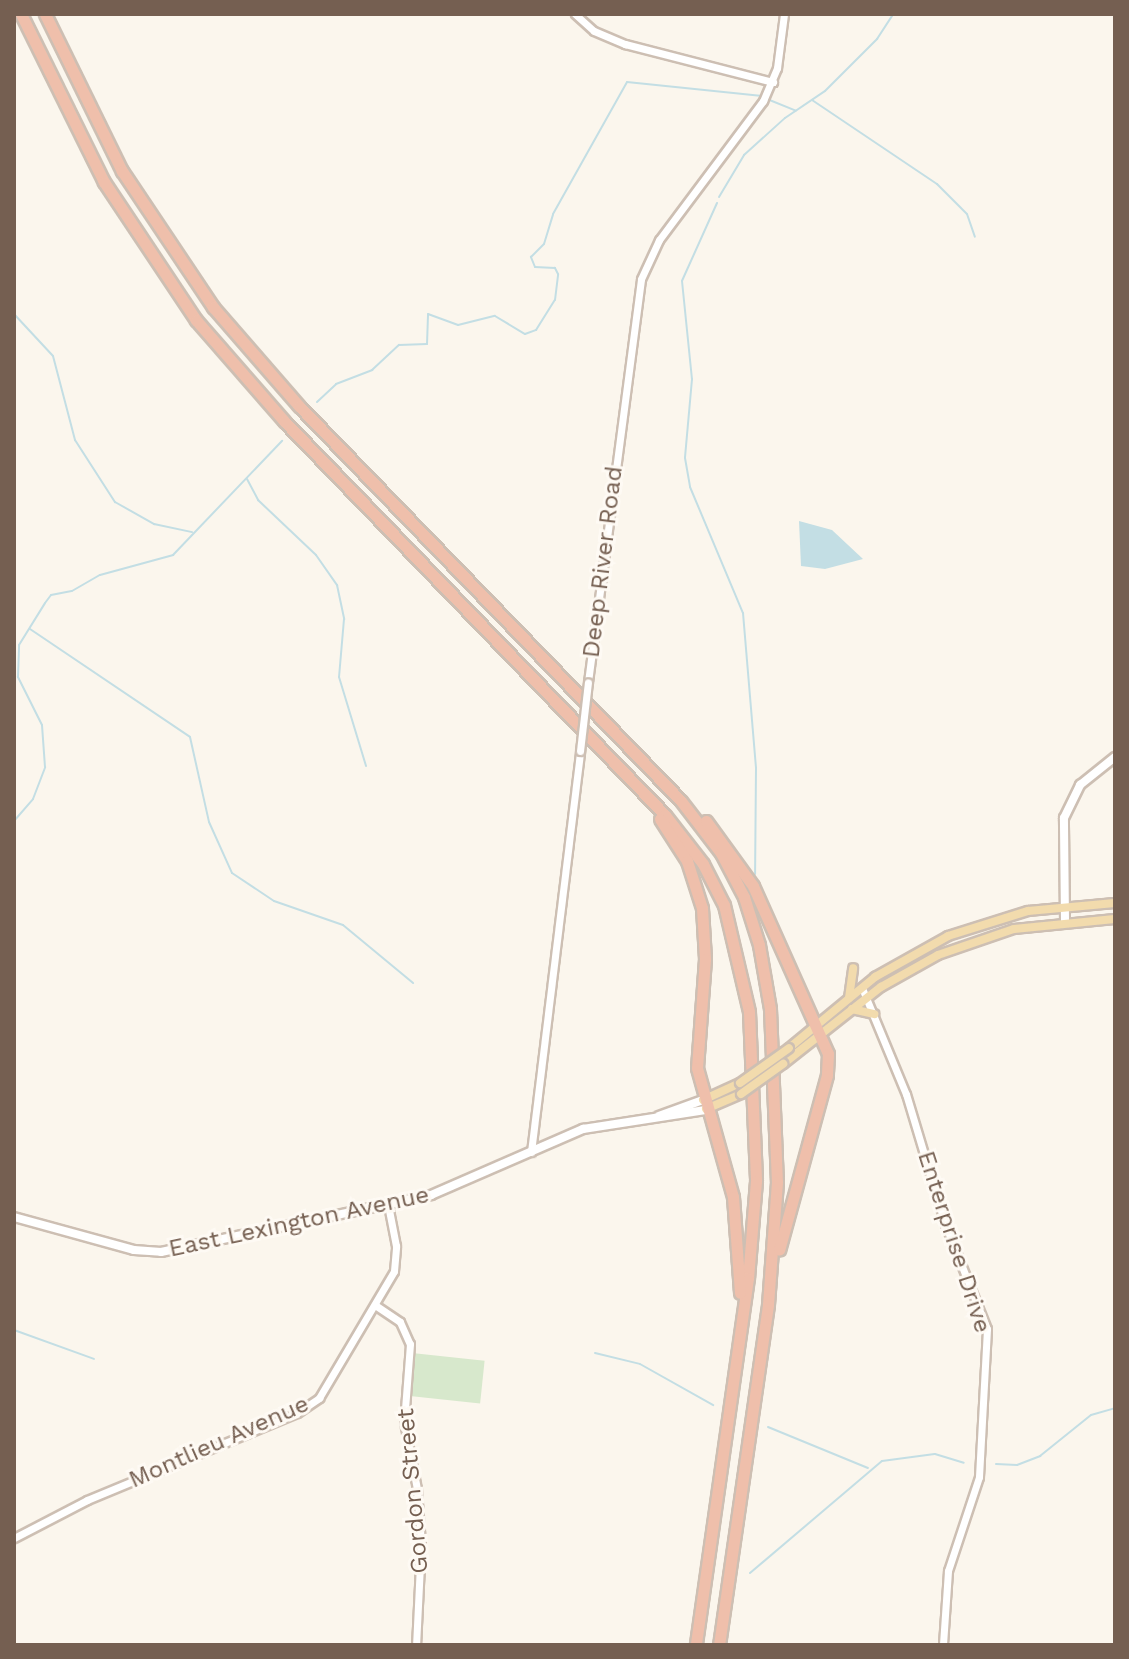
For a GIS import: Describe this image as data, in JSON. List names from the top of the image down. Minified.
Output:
{"streets":{"main road":["East Lexington Avenue"],"street":["Deep River Road","Enterprise Drive","Montlieu Avenue","Gordon Street"]},"crossings":[["Deep River Road","East Lexington Avenue"],["East Lexington Avenue","Montlieu Avenue"],["Montlieu Avenue","Gordon Street"]]}
